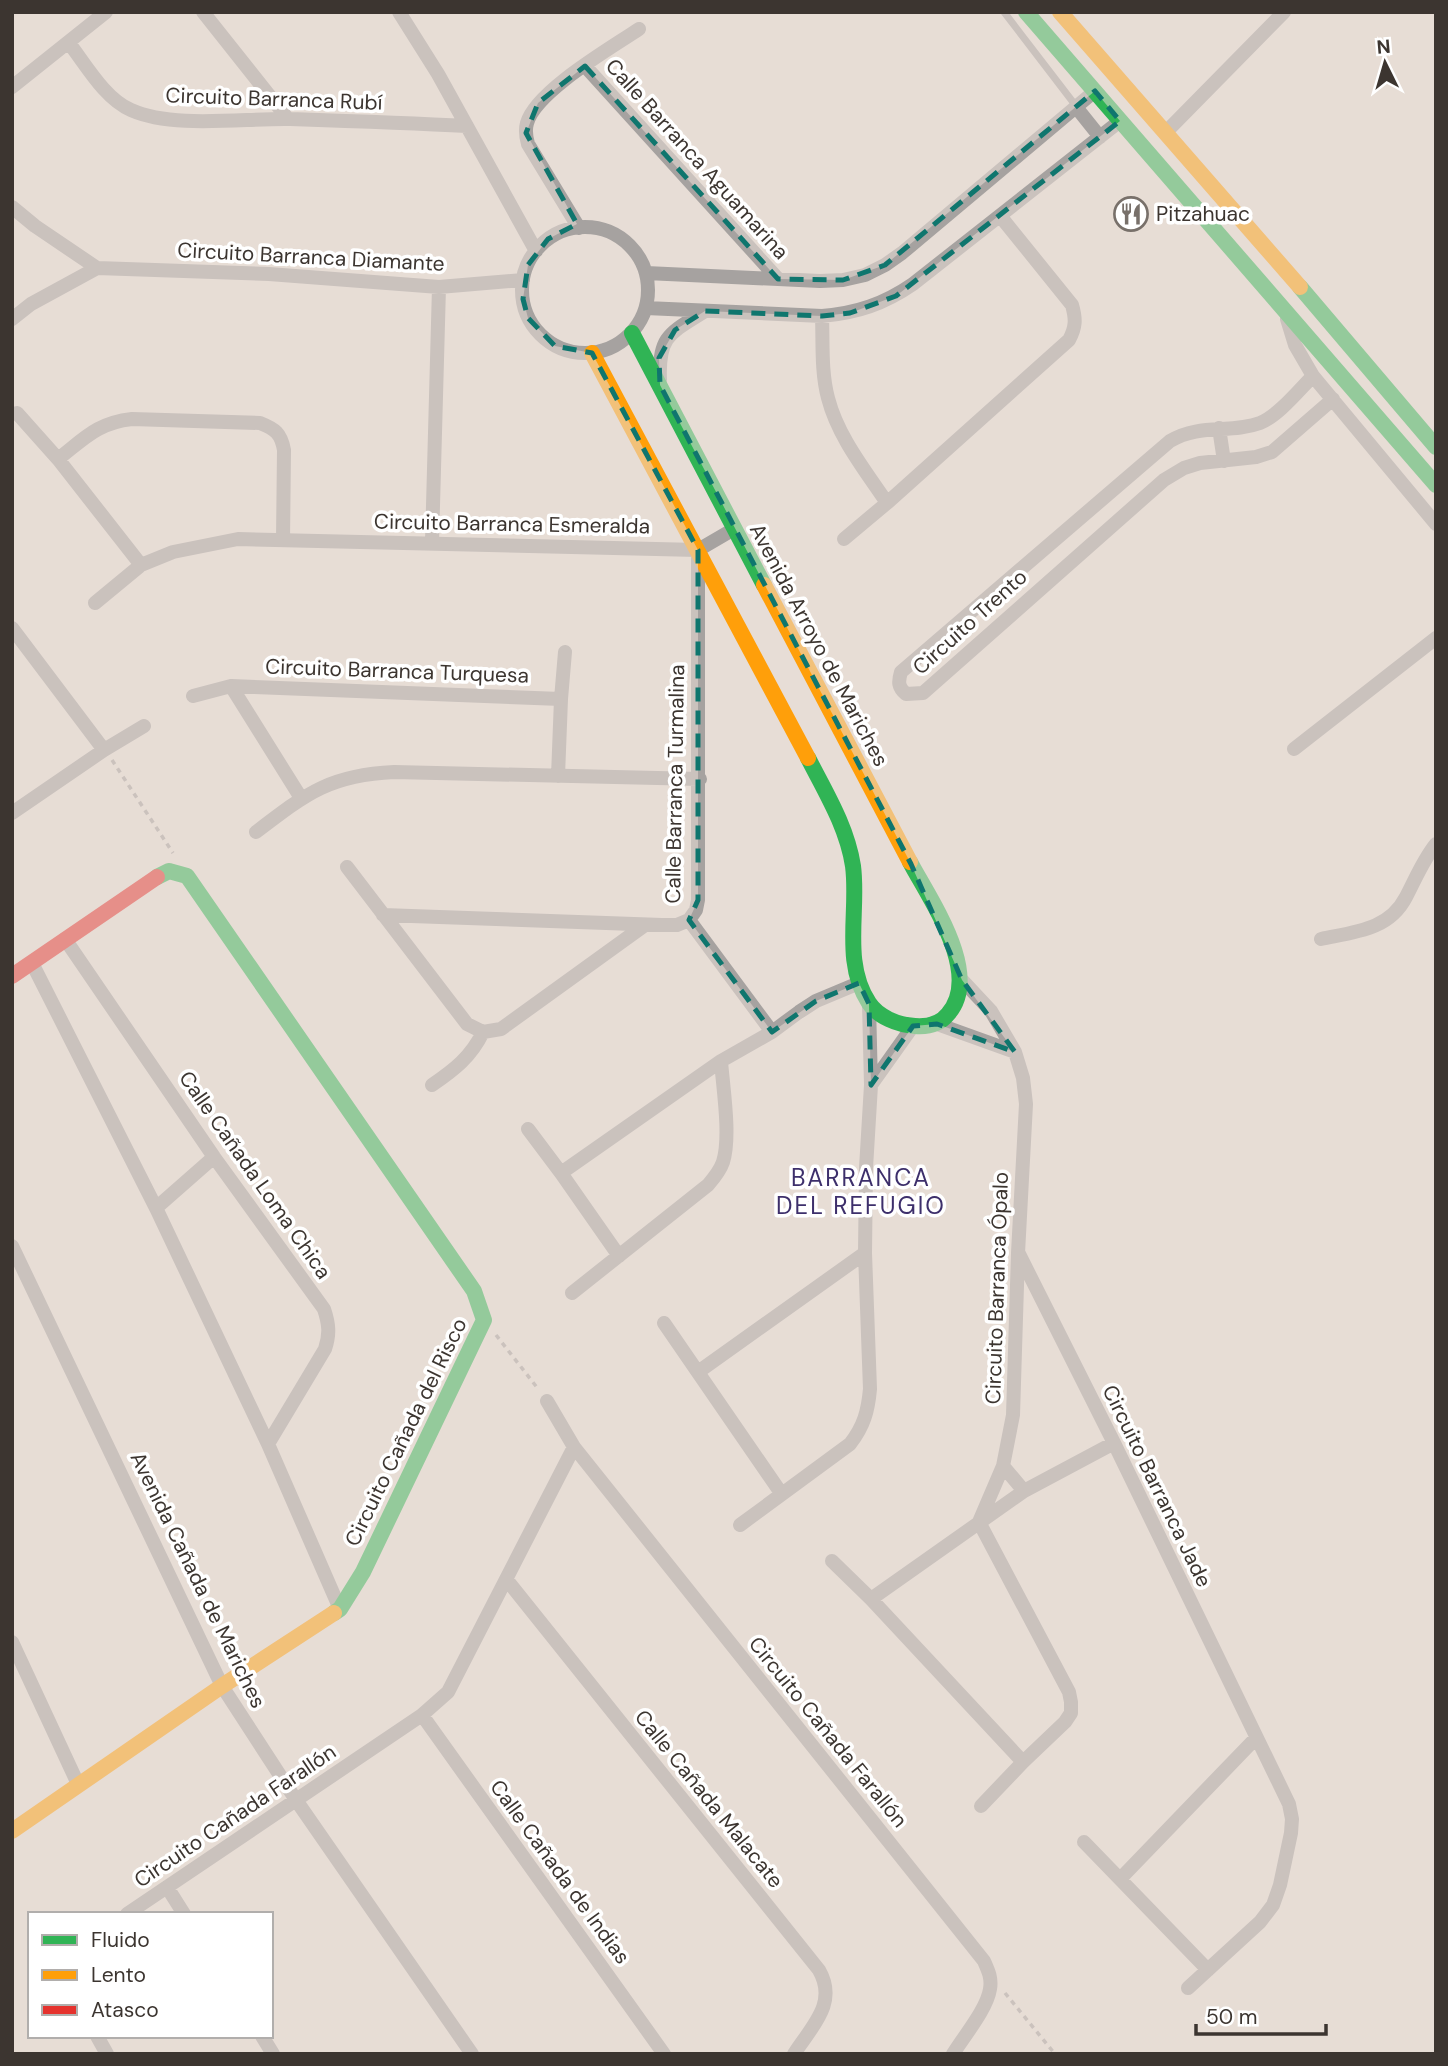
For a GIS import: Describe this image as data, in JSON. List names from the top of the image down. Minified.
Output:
{"streets":{"street":["Circuito Barranca Rubí","Calle Barranca Aguamarina","Circuito Barranca Diamante","Circuito Barranca Esmeralda","Circuito Trento","Avenida Arroyo de Mariches","Circuito Barranca Turquesa","Calle Barranca Turmalina","Calle Cañada Loma Chica","Circuito Barranca Ópalo","Circuito Cañada del Risco","Circuito Barranca Jade","Avenida Cañada de Mariches","Circuito Cañada Farallón","Calle Cañada Malacate","Calle Cañada de Indias"]},"crossings":[["Circuito Barranca Diamante","Avenida Arroyo de Mariches"],["Circuito Barranca Esmeralda","Calle Barranca Turmalina"],["Avenida Arroyo de Mariches","Circuito Barranca Ópalo"],["Circuito Barranca Ópalo","Circuito Barranca Jade"],["Circuito Cañada del Risco","Avenida Cañada de Mariches"],["Avenida Cañada de Mariches","Circuito Cañada Farallón"],["Circuito Cañada Farallón","Calle Cañada Malacate"],["Circuito Cañada Farallón","Calle Cañada de Indias"]],"districts":["BARRANCA DEL REFUGIO"],"places":{"restaurant":["Pitzahuac"]},"legend":["Fluido","Lento","Atasco"],"scale_bar":"50 m","north":"top"}
